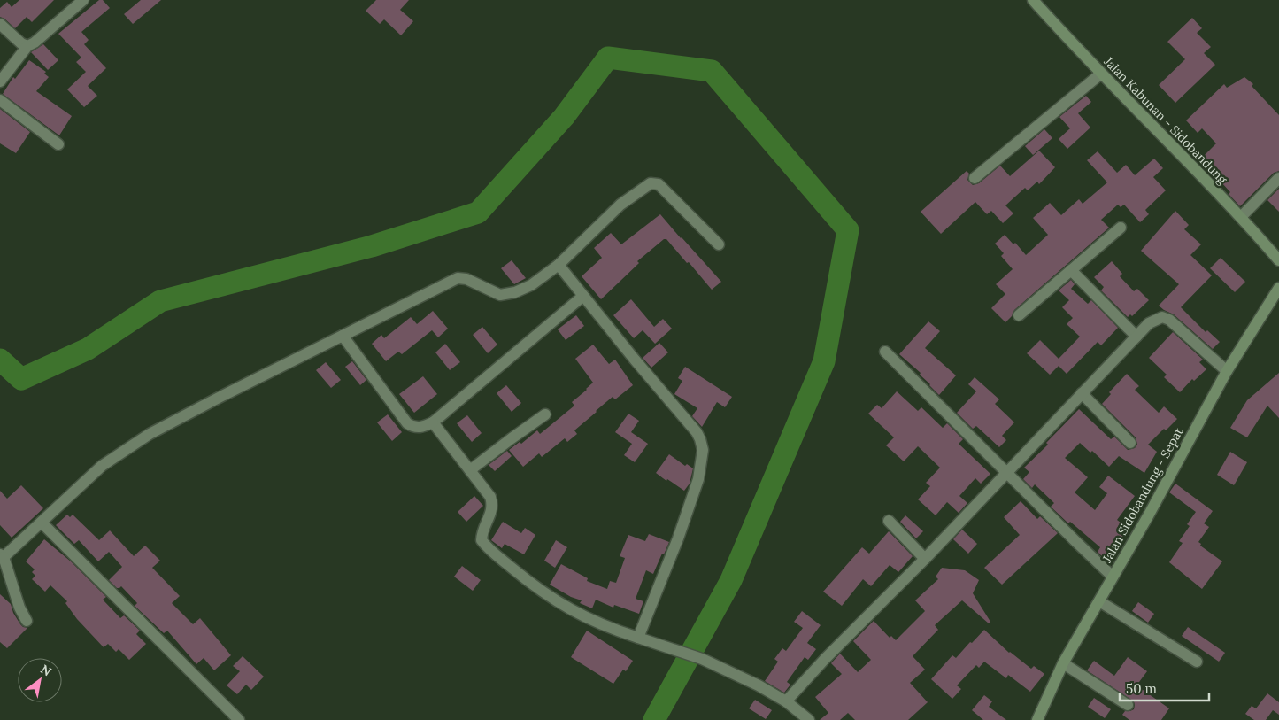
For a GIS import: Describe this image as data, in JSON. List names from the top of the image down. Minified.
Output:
{"streets":{"street":["Jalan Kabunan - Sidobandung","Jalan Sidobandung - Sepat"]},"scale_bar":"50 m","north":"top right"}
